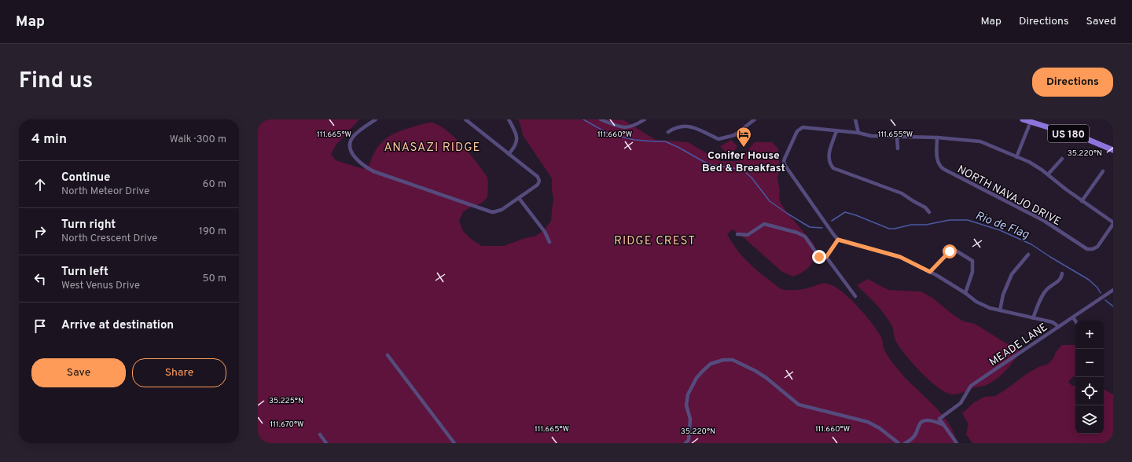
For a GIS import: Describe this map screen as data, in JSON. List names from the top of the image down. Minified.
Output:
{"streets":{"main road":["US 180"],"street":["NORTH NAVAJO DRIVE","MEADE LANE"]},"districts":["ANASAZI RIDGE","RIDGE CREST"],"water":["Rio de Flag"],"places":{"hotel":["Conifer House Bed & Breakfast"]},"page":{"header":"Map","nav":["Map","Directions","Saved"],"title":"Find us","buttons":["Directions",["Save","Share"]],"heading":["4 min","Walk · 300 m"],"list":[["Continue","North Meteor Drive","60 m"],["Turn right","North Crescent Drive","190 m"],["Turn left","West Venus Drive","50 m"],"Arrive at destination"],"map_buttons":["+","−"]},"coordinates":["111.665°W","111.660°W","111.655°W","35.220°N","35.225°N","111.670°W"]}
